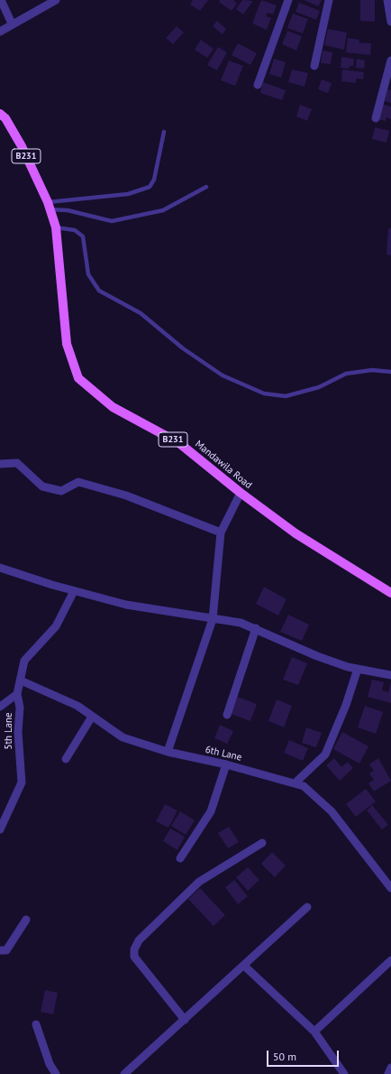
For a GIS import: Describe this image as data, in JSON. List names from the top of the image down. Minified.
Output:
{"streets":{"main road":["B231","Mandawila Road"],"street":["5th Lane","6th Lane"]},"scale_bar":"50 m"}
